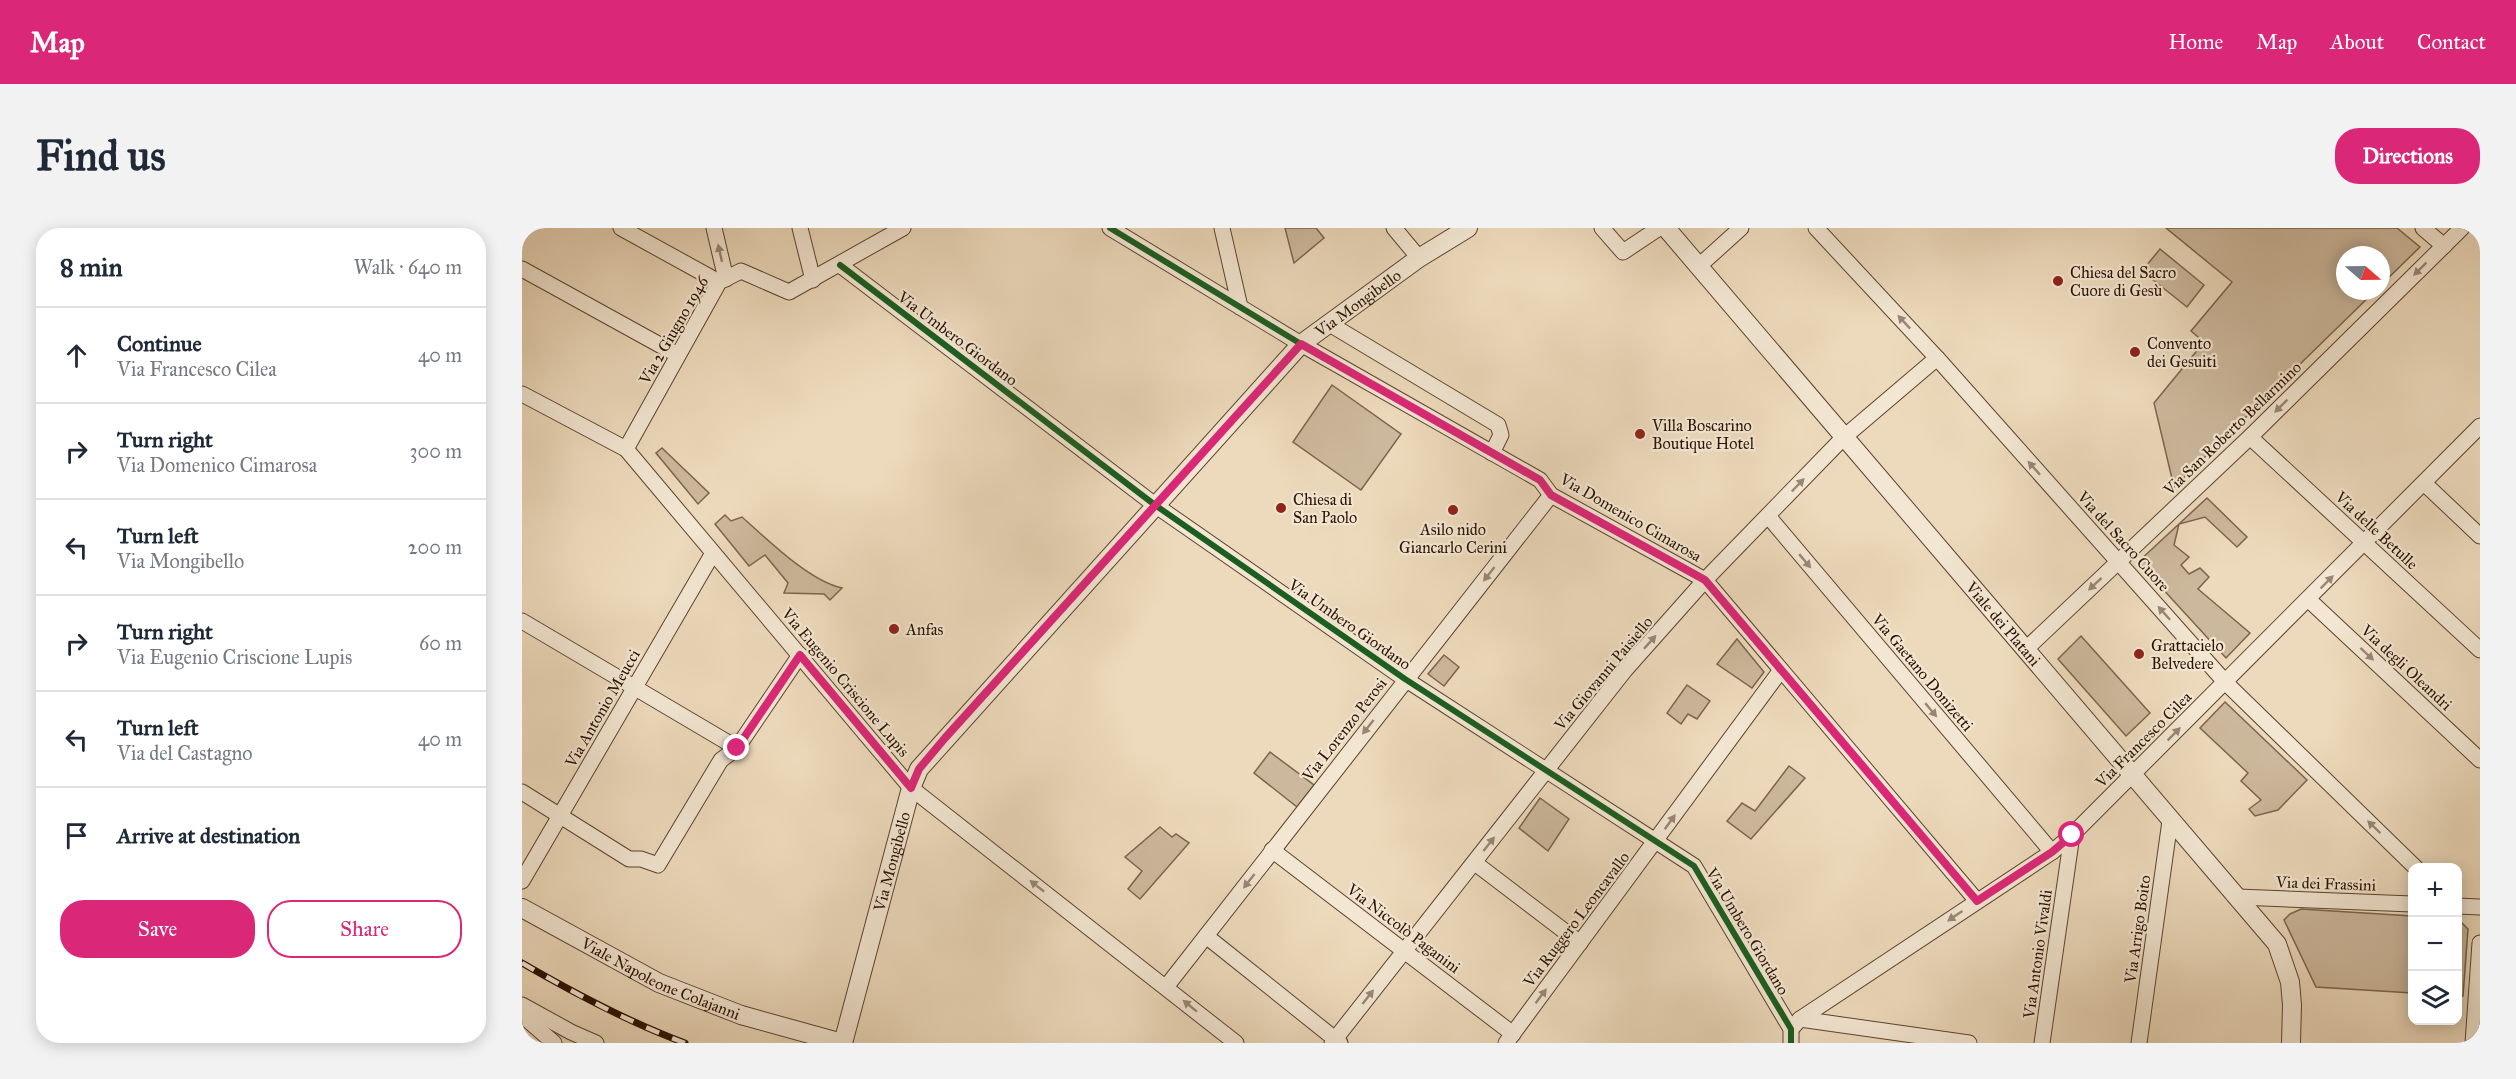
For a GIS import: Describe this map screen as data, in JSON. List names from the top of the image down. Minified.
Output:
{"streets":{"street":["Via Mongibello","Via 2 Giugno 1946","Via Umbero Giordano","Via San Roberto Bellarmino","Via Domenico Cimarosa","Via delle Betulle","Via del Sacro Cuore","Viale dei Platani","Via degli Oleandri","Via Gaetano Donizetti","Via Giovanni Paisiello","Via Eugenio Criscione Lupis","Via Antonio Meucci","Via Lorenzo Perosi","Via Francesco Cilea","Via dei Frassini","Via Ruggero Leoncavallo","Via Niccolò Paganini","Via Arrigo Boito","Via Antonio Vivaldi","Viale Napoleone Colajanni"]},"crossings":[["Via Mongibello","Via Umbero Giordano"],["Via Mongibello","Via Domenico Cimarosa"],["Via Mongibello","Via Eugenio Criscione Lupis"],["Via Mongibello","Viale Napoleone Colajanni"],["Via 2 Giugno 1946","Via Umbero Giordano"],["Via 2 Giugno 1946","Via Eugenio Criscione Lupis"],["Via Umbero Giordano","Via Giovanni Paisiello"],["Via Umbero Giordano","Via Lorenzo Perosi"],["Via Umbero Giordano","Via Francesco Cilea"],["Via Umbero Giordano","Via Ruggero Leoncavallo"],["Via San Roberto Bellarmino","Via delle Betulle"],["Via San Roberto Bellarmino","Via del Sacro Cuore"],["Via San Roberto Bellarmino","Viale dei Platani"],["Via Domenico Cimarosa","Via Giovanni Paisiello"],["Via Domenico Cimarosa","Via Lorenzo Perosi"],["Via Domenico Cimarosa","Via Francesco Cilea"],["Via Domenico Cimarosa","Via Ruggero Leoncavallo"],["Via delle Betulle","Via Francesco Cilea"],["Via del Sacro Cuore","Via Giovanni Paisiello"],["Via del Sacro Cuore","Via Francesco Cilea"],["Viale dei Platani","Via Giovanni Paisiello"],["Viale dei Platani","Via Francesco Cilea"],["Viale dei Platani","Via dei Frassini"],["Viale dei Platani","Via Arrigo Boito"],["Via degli Oleandri","Via Francesco Cilea"],["Via Gaetano Donizetti","Via Giovanni Paisiello"],["Via Gaetano Donizetti","Via Francesco Cilea"],["Via Giovanni Paisiello","Via Niccolò Paganini"],["Via Eugenio Criscione Lupis","Via Antonio Meucci"],["Via Eugenio Criscione Lupis","Via Lorenzo Perosi"],["Via Lorenzo Perosi","Via Niccolò Paganini"],["Via Francesco Cilea","Via Antonio Vivaldi"],["Via Ruggero Leoncavallo","Via Niccolò Paganini"]],"one_way":["Via San Roberto Bellarmino","Via del Sacro Cuore","Via degli Oleandri","Via Gaetano Donizetti","Via Giovanni Paisiello","Via Eugenio Criscione Lupis","Via Lorenzo Perosi","Via Ruggero Leoncavallo"],"places":["Chiesa del Sacro Cuore di Gesù","Convento dei Gesuiti","Villa Boscarino Boutique Hotel","Chiesa di San Paolo","Asilo nido Giancarlo Cerini","Anfas","Grattacielo Belvedere"],"north":"right","page":{"header":"Map","nav":["Home","Map","About","Contact"],"buttons":["Directions",["Save","Share"]],"title":"Find us","heading":["8 min","Walk · 640 m"],"list":[["Continue","Via Francesco Cilea","40 m"],["Turn right","Via Domenico Cimarosa","300 m"],["Turn left","Via Mongibello","200 m"],["Turn right","Via Eugenio Criscione Lupis","60 m"],["Turn left","Via del Castagno","40 m"],"Arrive at destination"],"map_buttons":["+","−"]}}
